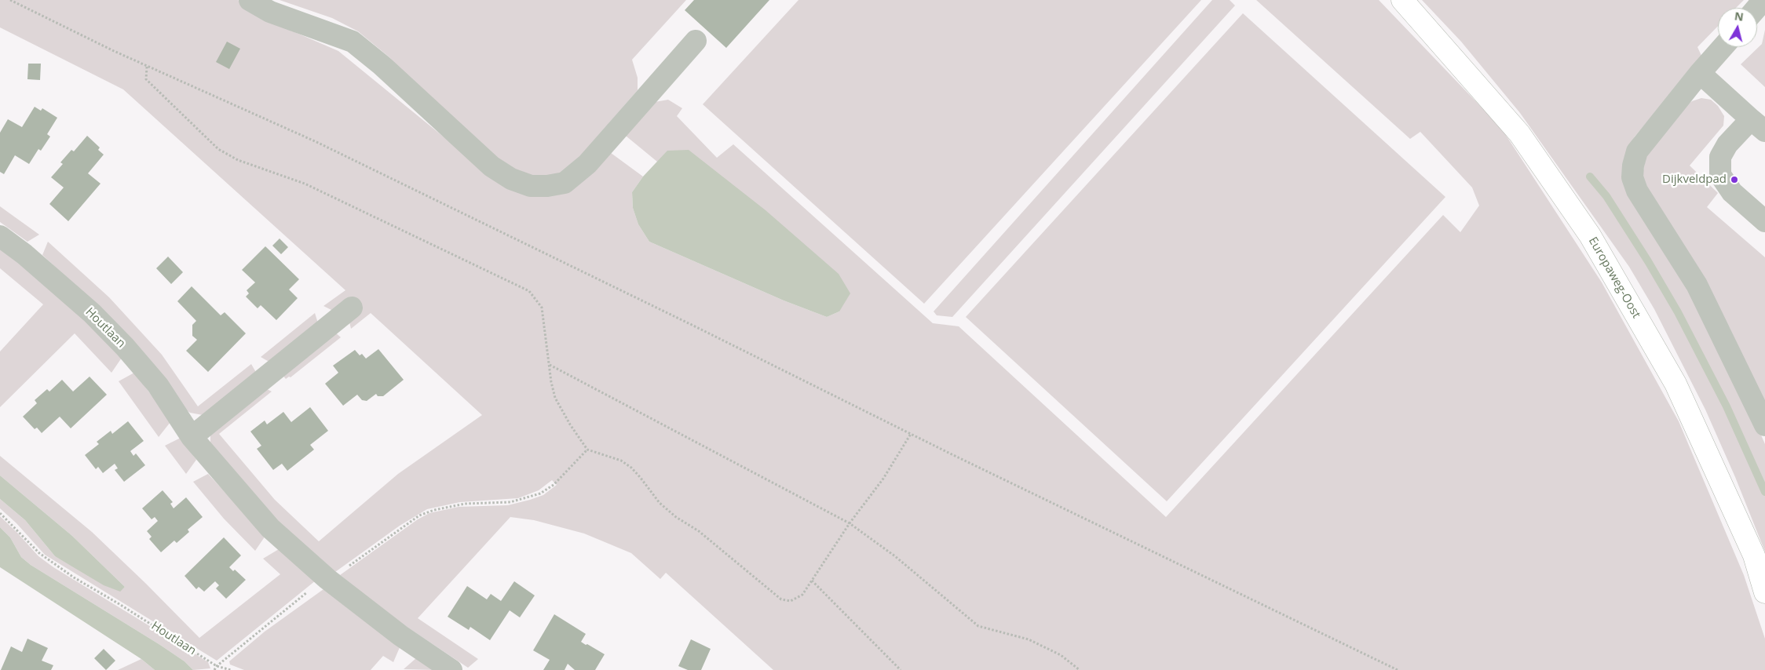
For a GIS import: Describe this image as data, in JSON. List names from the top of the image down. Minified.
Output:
{"streets":{"main road":["Europaweg-Oost"],"street":["Houtlaan"]},"places":["Dijkveldpad"],"north":"top"}
